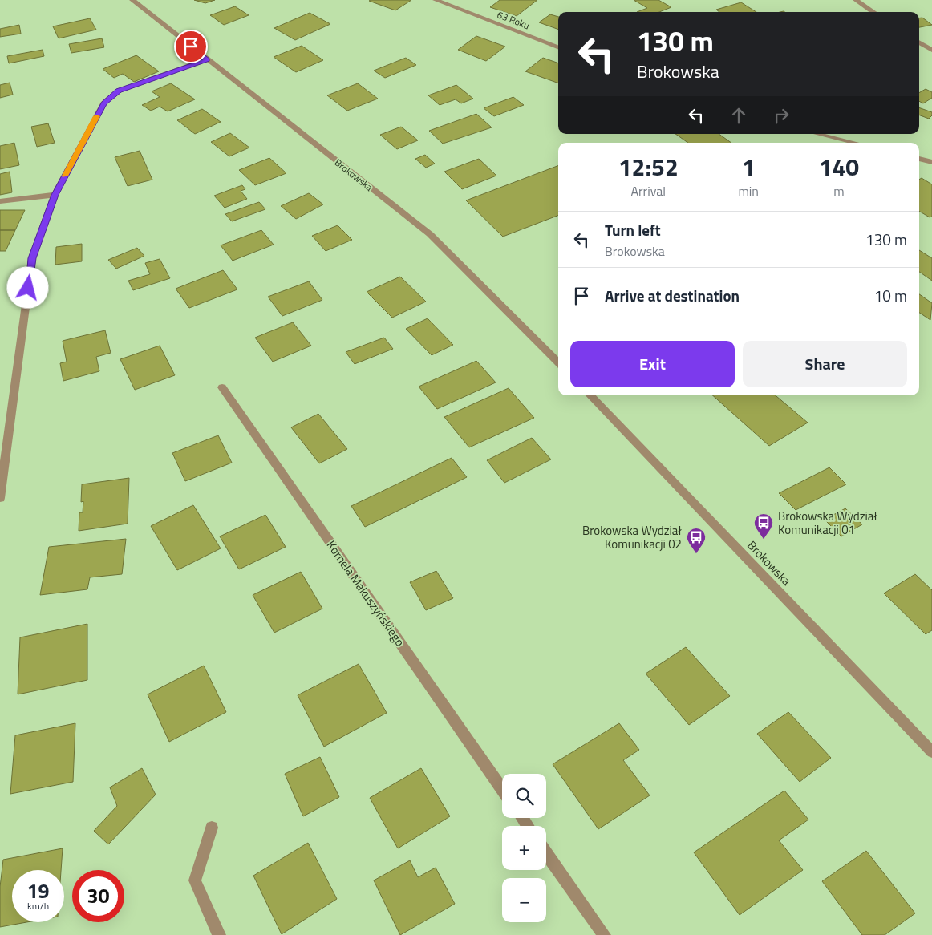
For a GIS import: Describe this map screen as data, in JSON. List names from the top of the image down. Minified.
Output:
{"streets":{"street":["63 Roku","Brokowska","Kornela Makuszyńskiego"]},"places":{"bus stop":["Brokowska Wydział Komunikacji 01","Brokowska Wydział Komunikacji 02"]},"page":{"turn":["130 m","Brokowska"],"eta":["12:52","Arrival","1","min","140","m"],"list":[{"name":"Turn left","note":"Brokowska","value":"130 m"},{"name":"Arrive at destination","value":"10 m"}],"buttons":["Exit","Share"],"map_buttons":["+","−"],"speed":"19 km/h","limit":"30"}}
